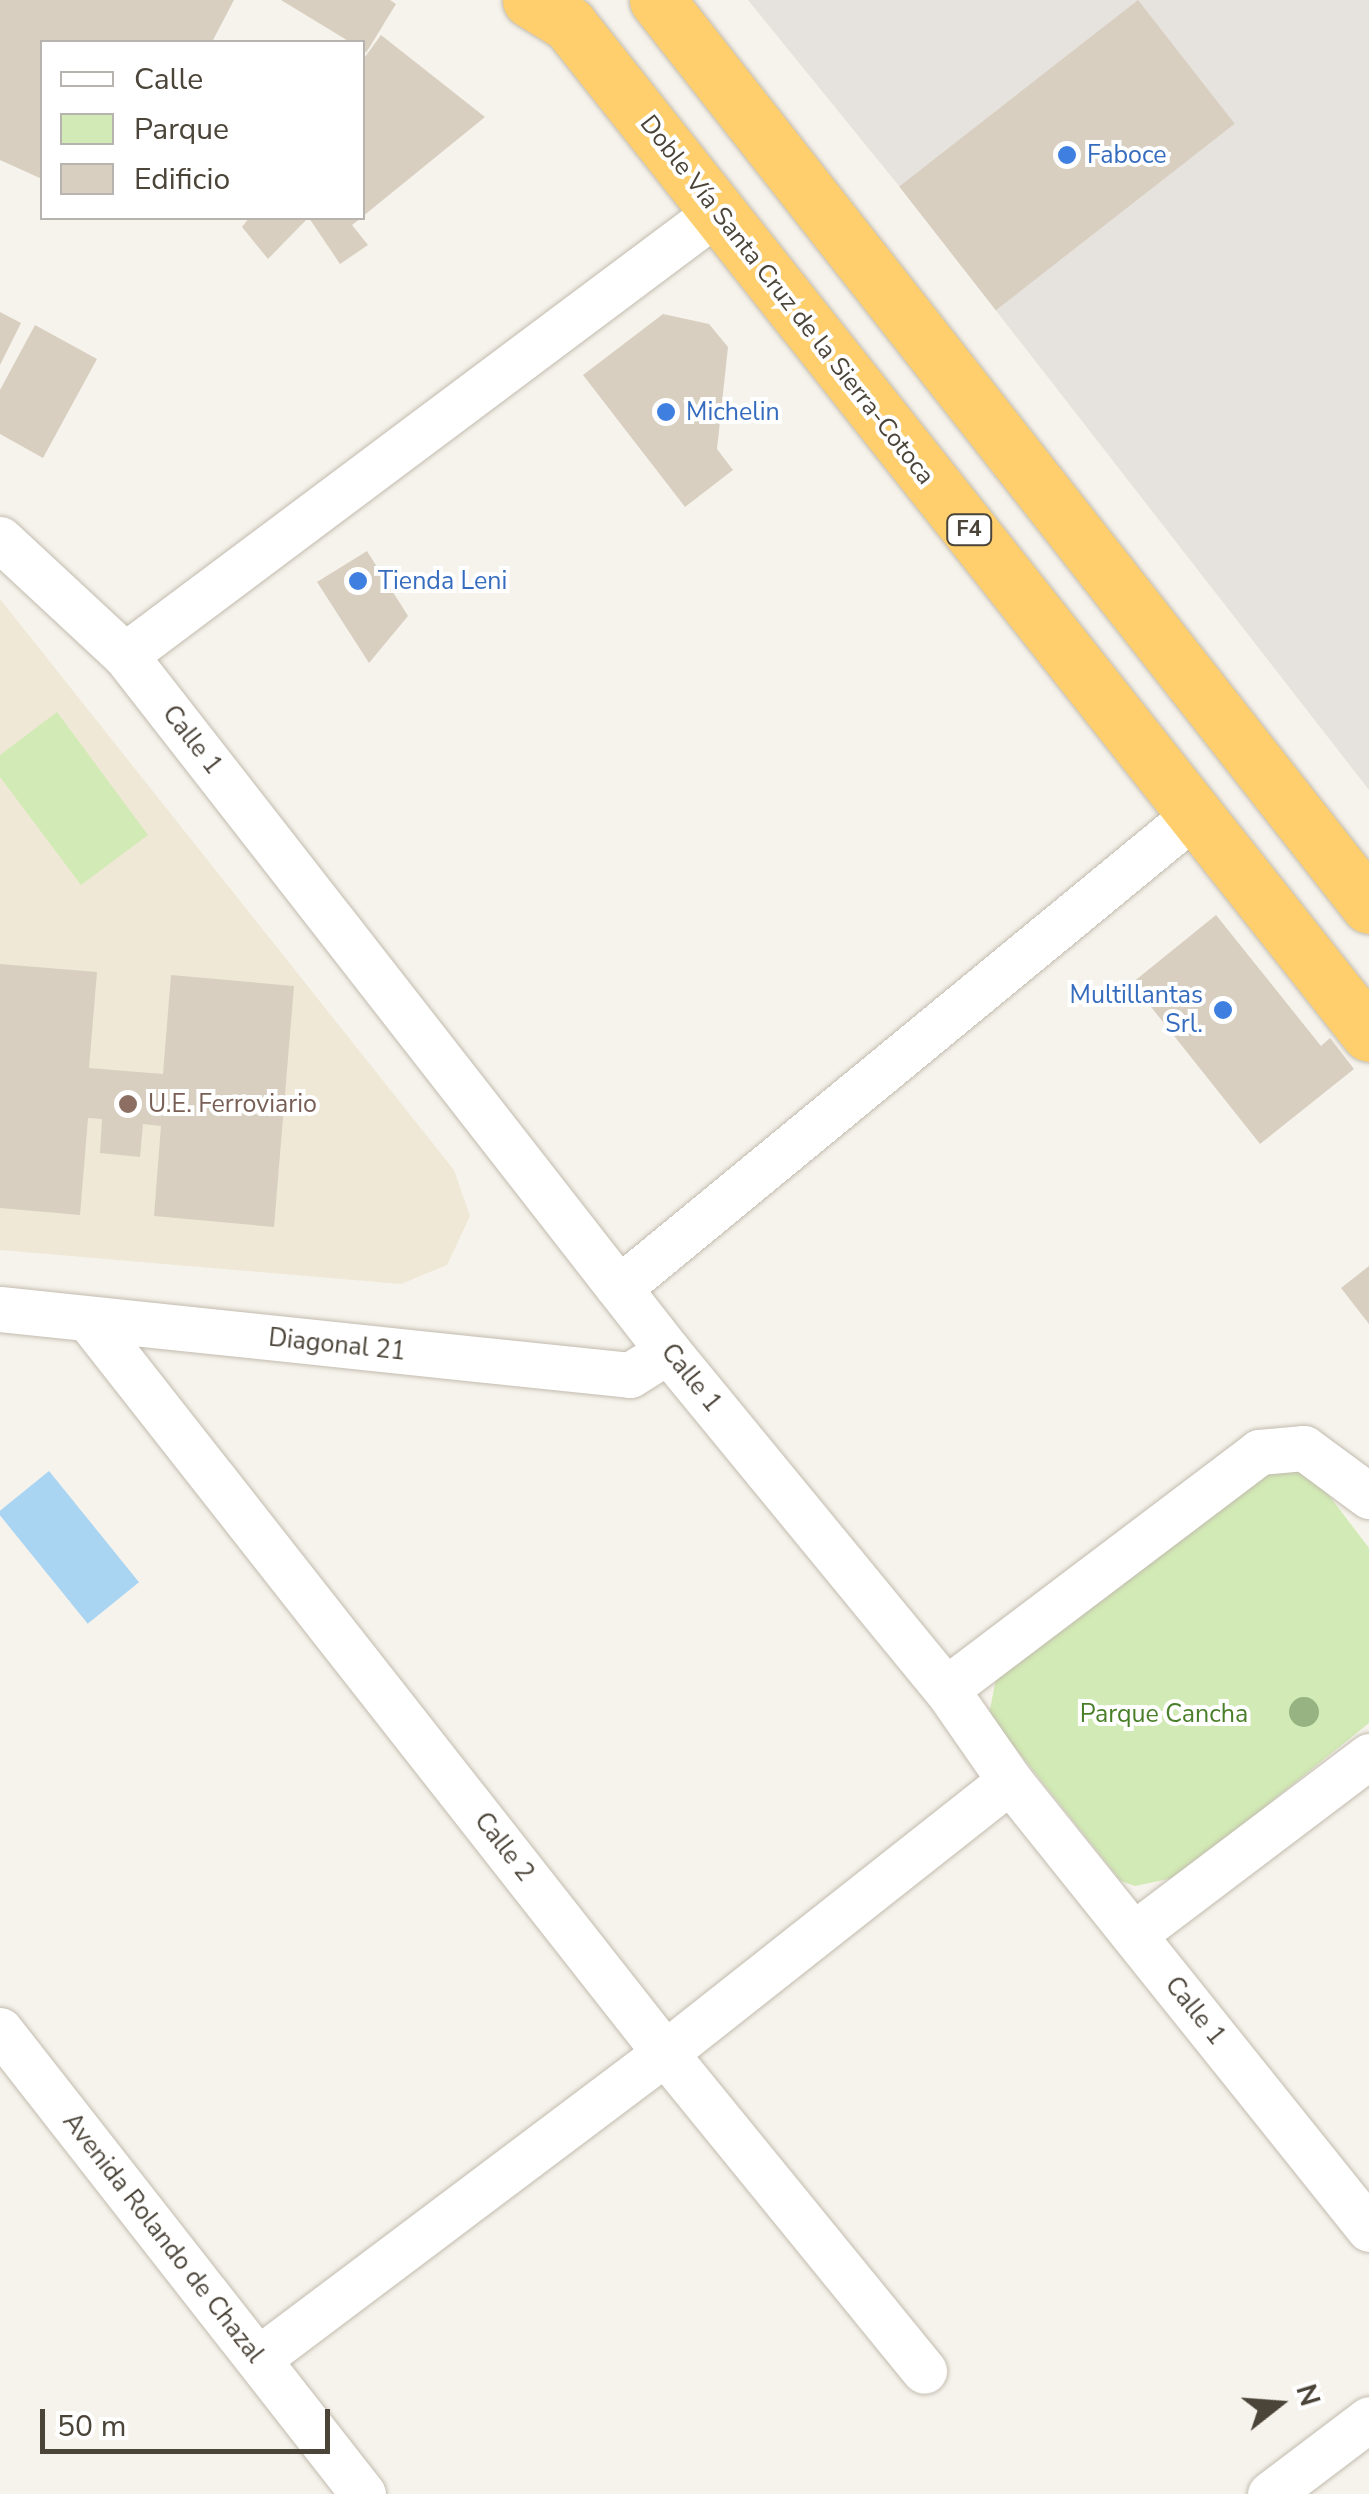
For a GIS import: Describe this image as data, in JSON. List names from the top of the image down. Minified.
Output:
{"streets":{"highway":["Doble Vía Santa Cruz de la Sierra-Cotoca","F4"],"street":["Calle 1","Diagonal 21","Calle 2","Avenida Rolando de Chazal"]},"crossings":[["Calle 1","Diagonal 21"],["Diagonal 21","Calle 2"]],"parks":["Parque Cancha"],"places":["Faboce","Michelin","Tienda Leni","Multillantas Srl.","U.E. Ferroviario"],"legend":["Calle","Parque","Edificio"],"scale_bar":"50 m","north":"right"}
